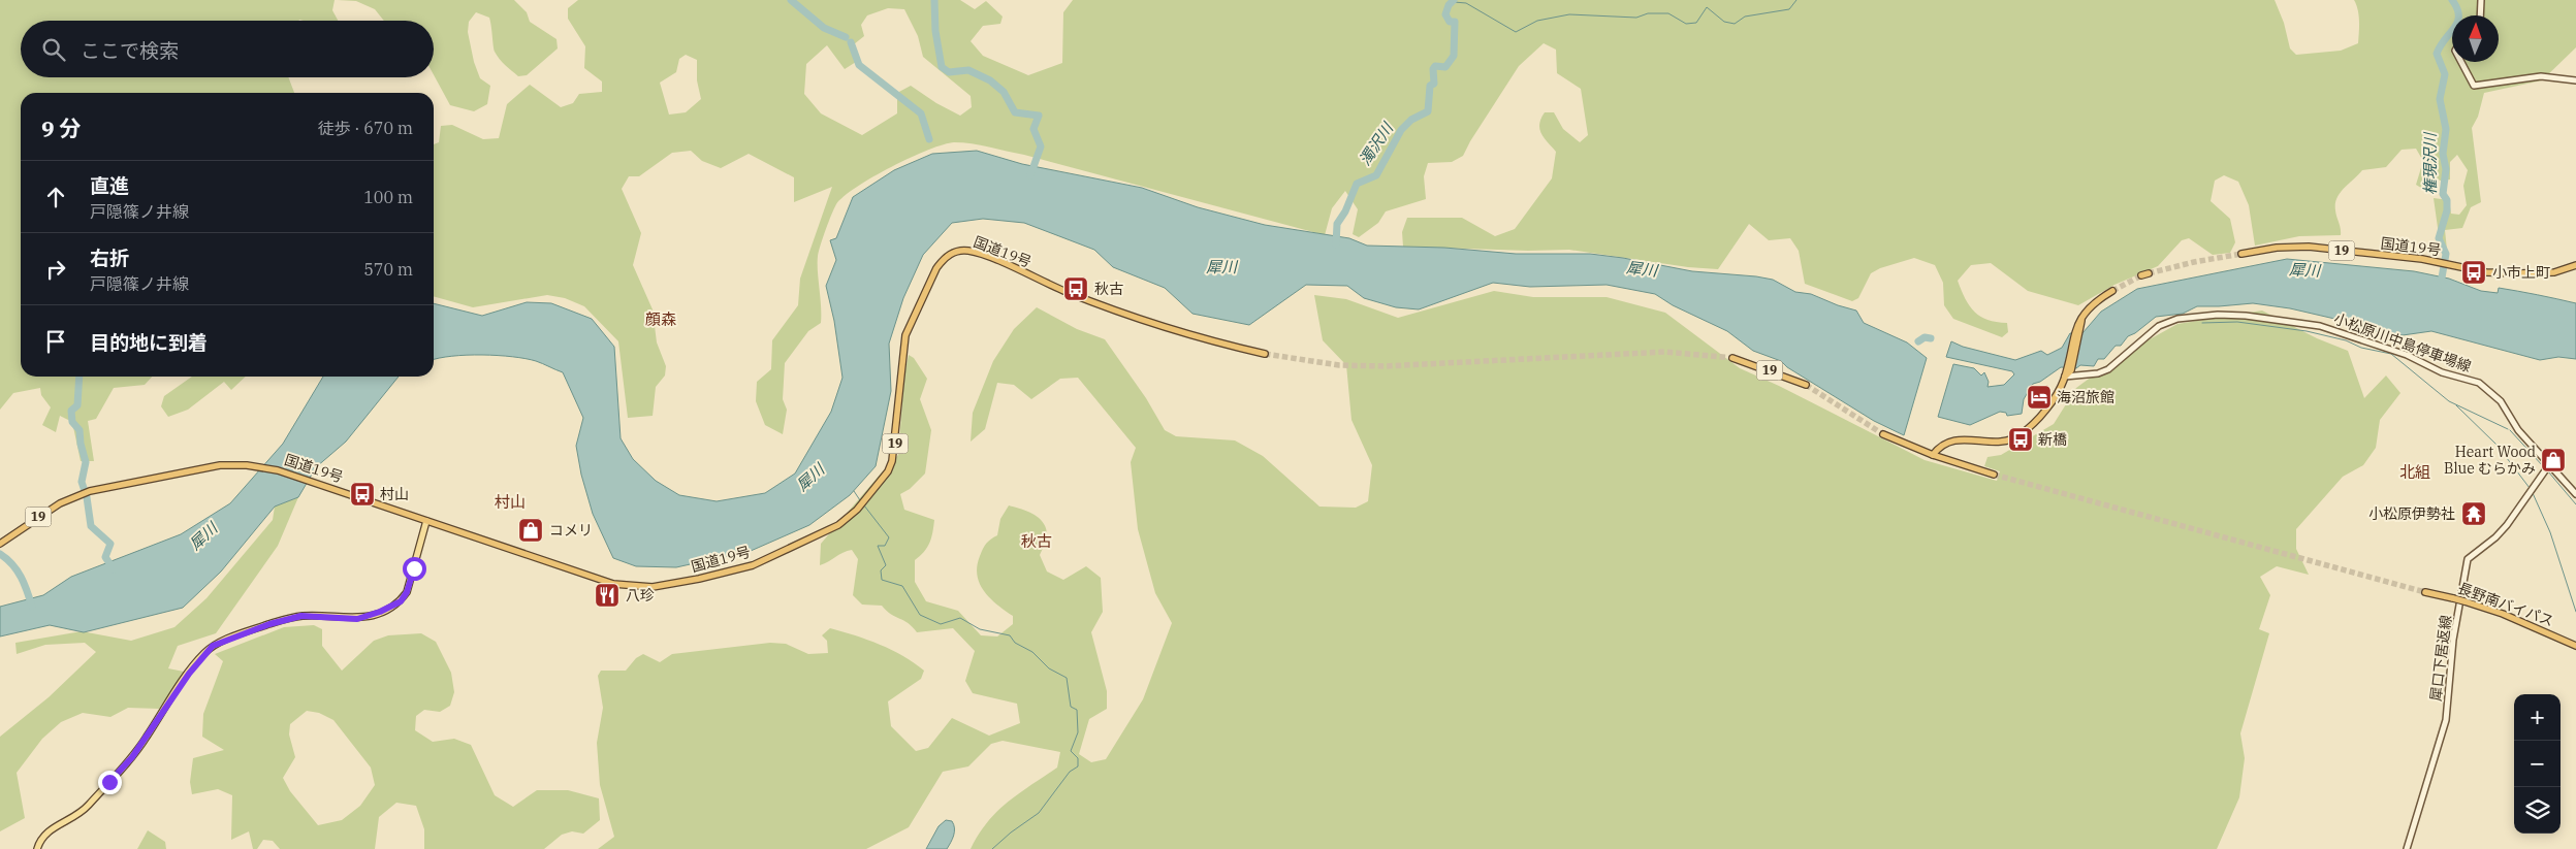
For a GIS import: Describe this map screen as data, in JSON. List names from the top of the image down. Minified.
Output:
{"streets":{"highway":["国道19号","19","長野南バイパス"],"main road":["小松原川中島停車場線","犀口下居返線"]},"crossings":[["小松原川中島停車場線","犀口下居返線"]],"districts":["顔森","北組","村山","秋古"],"water":["濁沢川","権現沢川","犀川"],"places":{"bus stop":["小市上町","秋古","新橋","村山"],"hotel":["海沼旅館"],"shop":["Heart Wood Blue むらかみ","コメリ"],"temple":["小松原伊勢社"],"restaurant":["八珍"]},"north":"top","page":{"search":"ここで検索","heading":["9 分","徒歩 · 670 m"],"list":[["直進","戸隠篠ノ井線","100 m"],["右折","戸隠篠ノ井線","570 m"],"目的地に到着"],"map_buttons":["+","−"]}}
